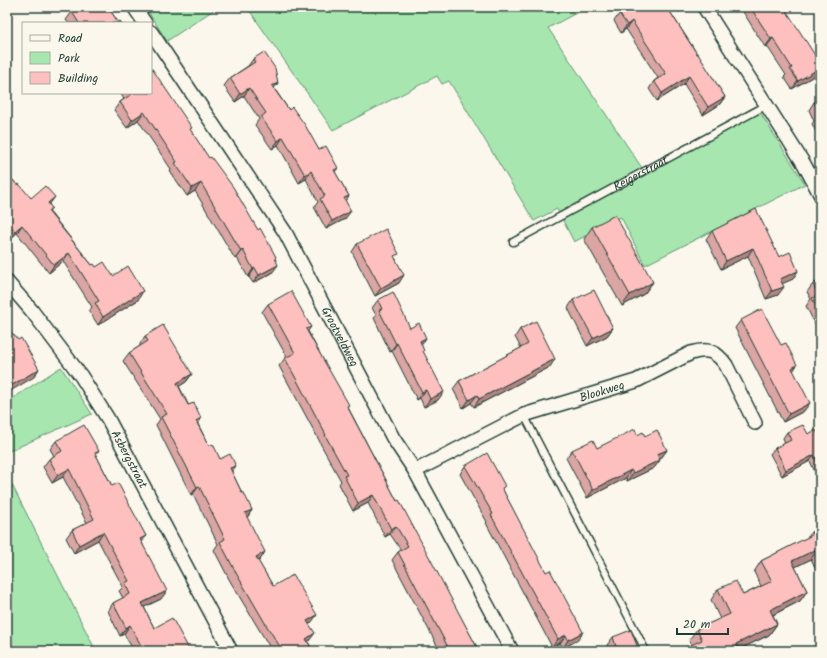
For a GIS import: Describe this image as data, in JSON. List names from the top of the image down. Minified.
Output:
{"streets":{"street":["Grootveldweg","Blookweg","Asbergstraat"],"lane":["Reigerstraat"]},"crossings":[["Grootveldweg","Blookweg"]],"legend":["Road","Park","Building"],"scale_bar":"20 m"}
